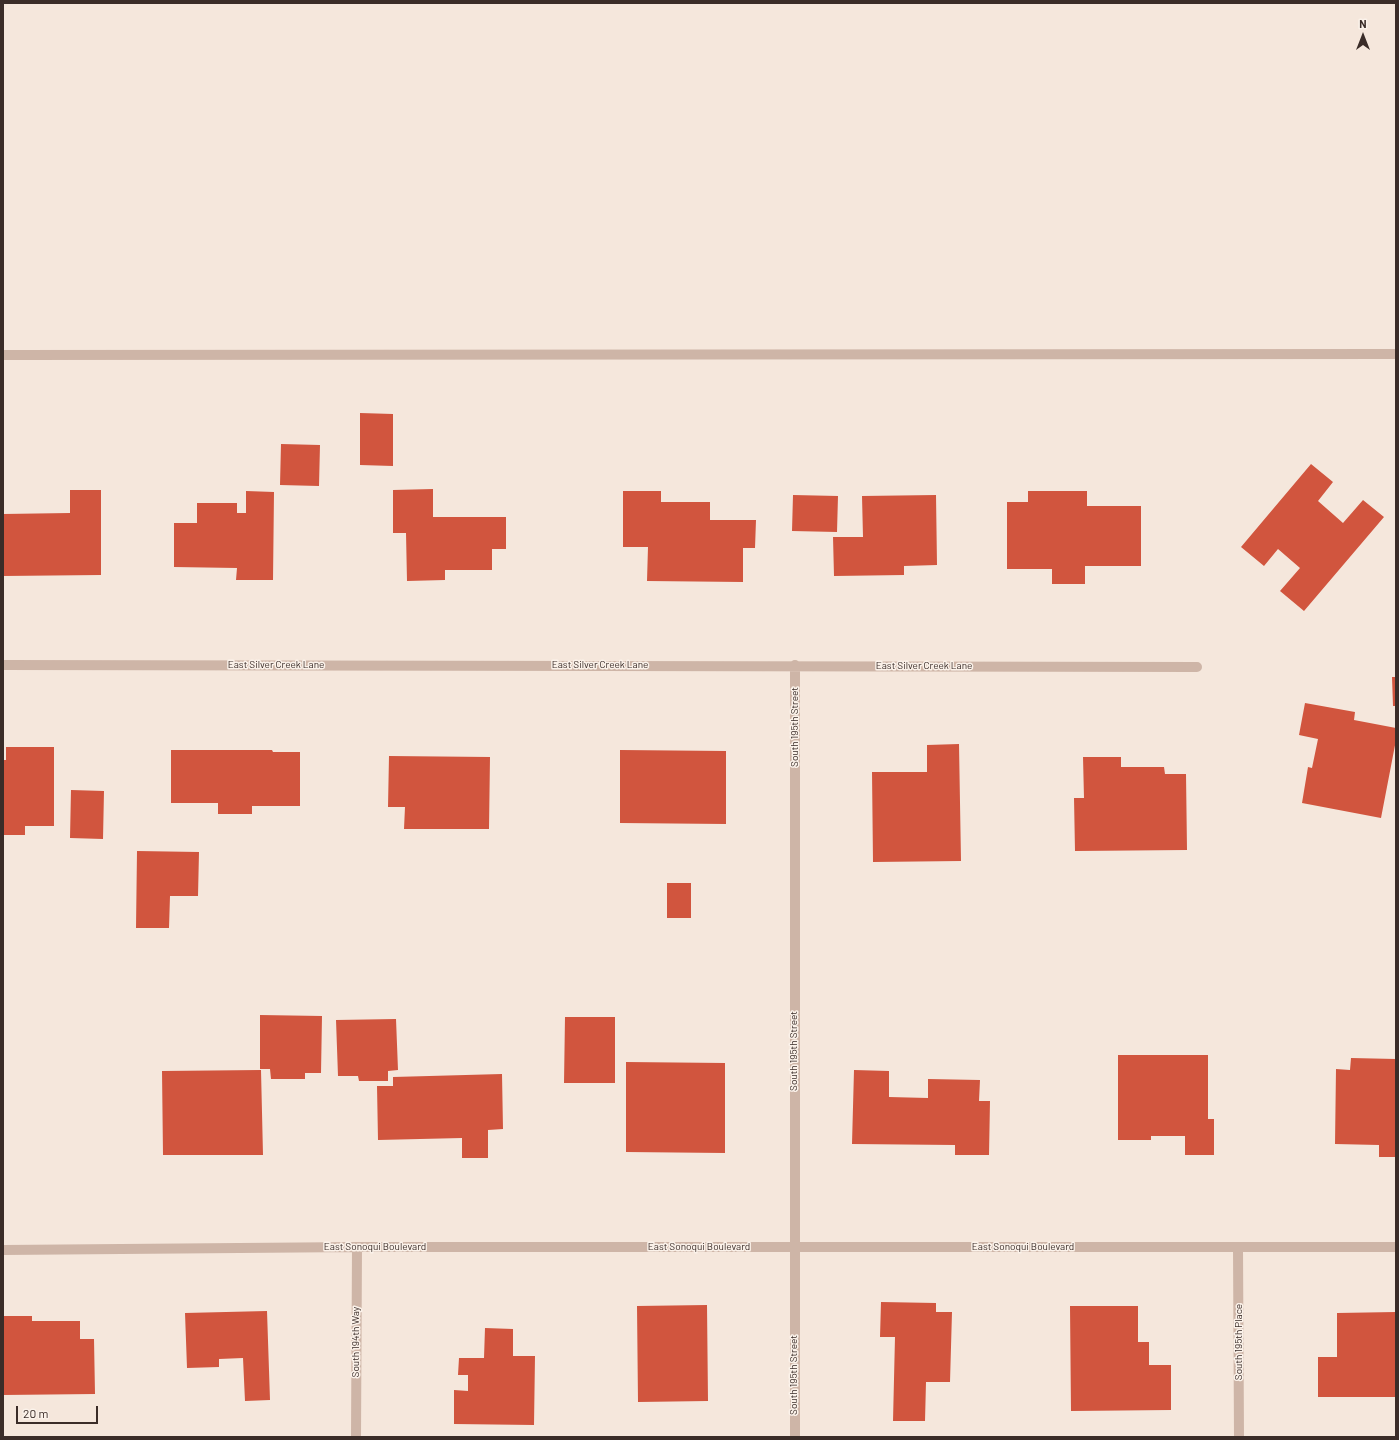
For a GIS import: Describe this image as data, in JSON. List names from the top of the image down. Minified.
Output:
{"streets":{"street":["East Silver Creek Lane","South 195th Street","East Sonoqui Boulevard","South 194th Way","South 195th Place"]},"crossings":[["East Silver Creek Lane","South 195th Street"],["South 195th Street","East Sonoqui Boulevard"],["East Sonoqui Boulevard","South 194th Way"],["East Sonoqui Boulevard","South 195th Place"]],"scale_bar":"20 m","north":"top"}
